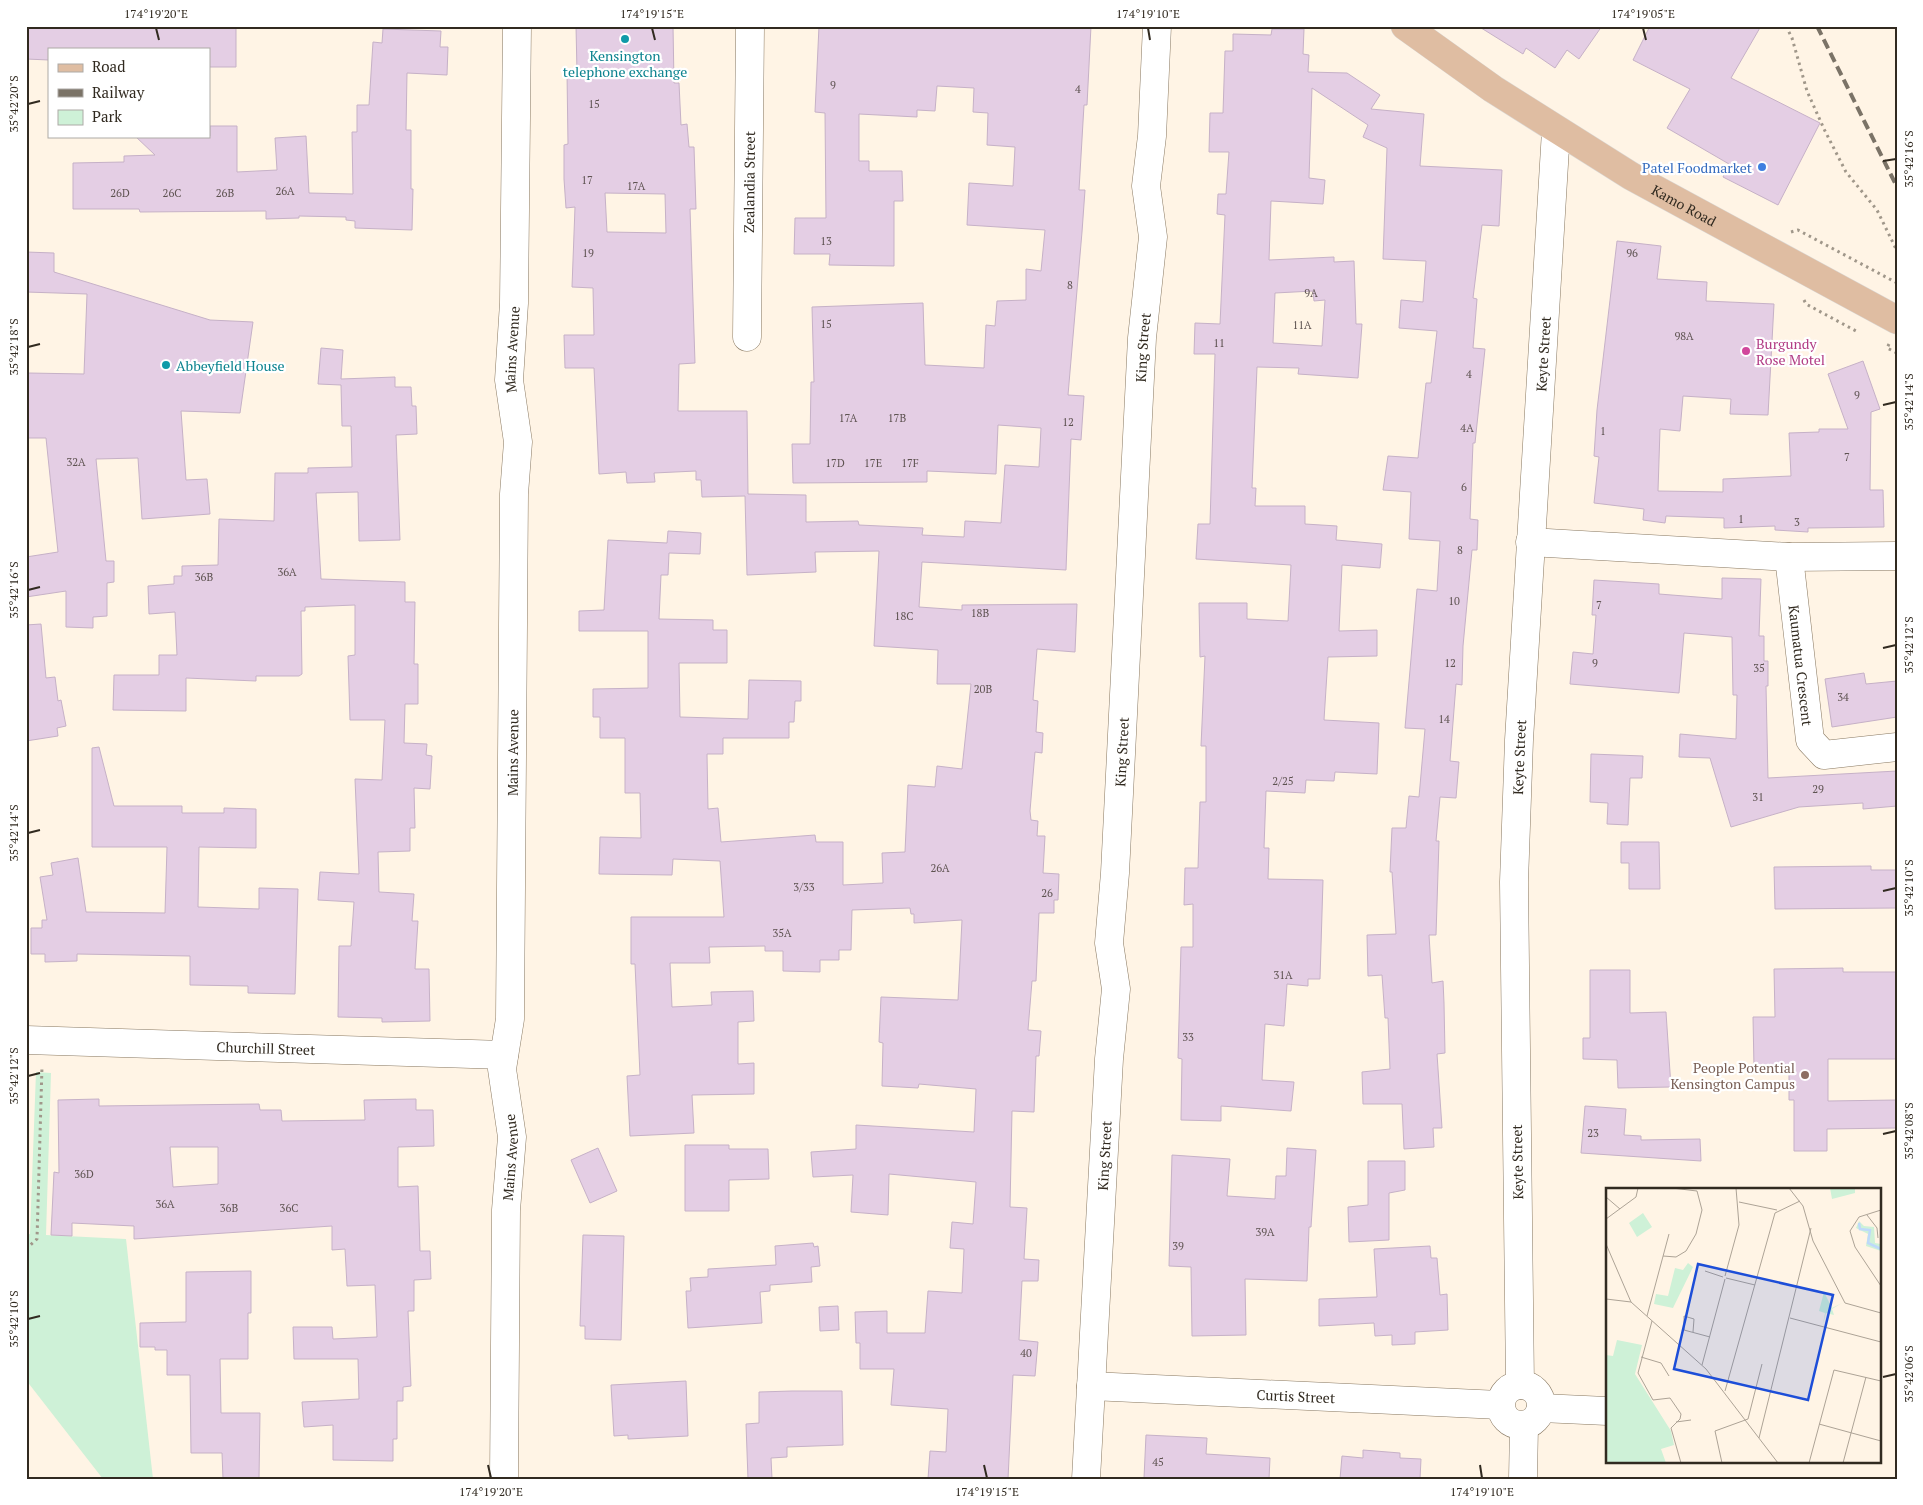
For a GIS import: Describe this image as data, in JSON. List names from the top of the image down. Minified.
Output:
{"streets":{"main road":["Kamo Road"],"street":["Zealandia Street","King Street","Mains Avenue","Keyte Street","Kaumatua Crescent","Churchill Street","Curtis Street"]},"crossings":[["Kamo Road","Keyte Street"],["King Street","Curtis Street"],["Mains Avenue","Churchill Street"],["Keyte Street","Curtis Street"]],"places":["Kensington telephone exchange","Patel Foodmarket","Burgundy Rose Motel","Abbeyfield House","People Potential Kensington Campus"],"house_numbers":["9","4","15","17","17A","26A","26D","26C","26B","13","19","96","8","9A","15","11A","98A","11","4","9","17A","17B","12","4A","1","7","32A","17D","17E","17F","6","1","3","8","36A","36B","10","7","18B","18C","12","9","35","20B","34","14","2/25","29","31","26A","3/33","26","35A","31A","33","23","36D","36A","36B","36C","39A","39","40","45"],"legend":["Road","Railway","Park"],"coordinates":["174°19'20\"E","174°19'15\"E","174°19'10\"E","174°19'05\"E","35°42'20\"S","35°42'16\"S","35°42'18\"S","35°42'14\"S","35°42'12\"S","35°42'10\"S","35°42'08\"S","35°42'06\"S"]}
